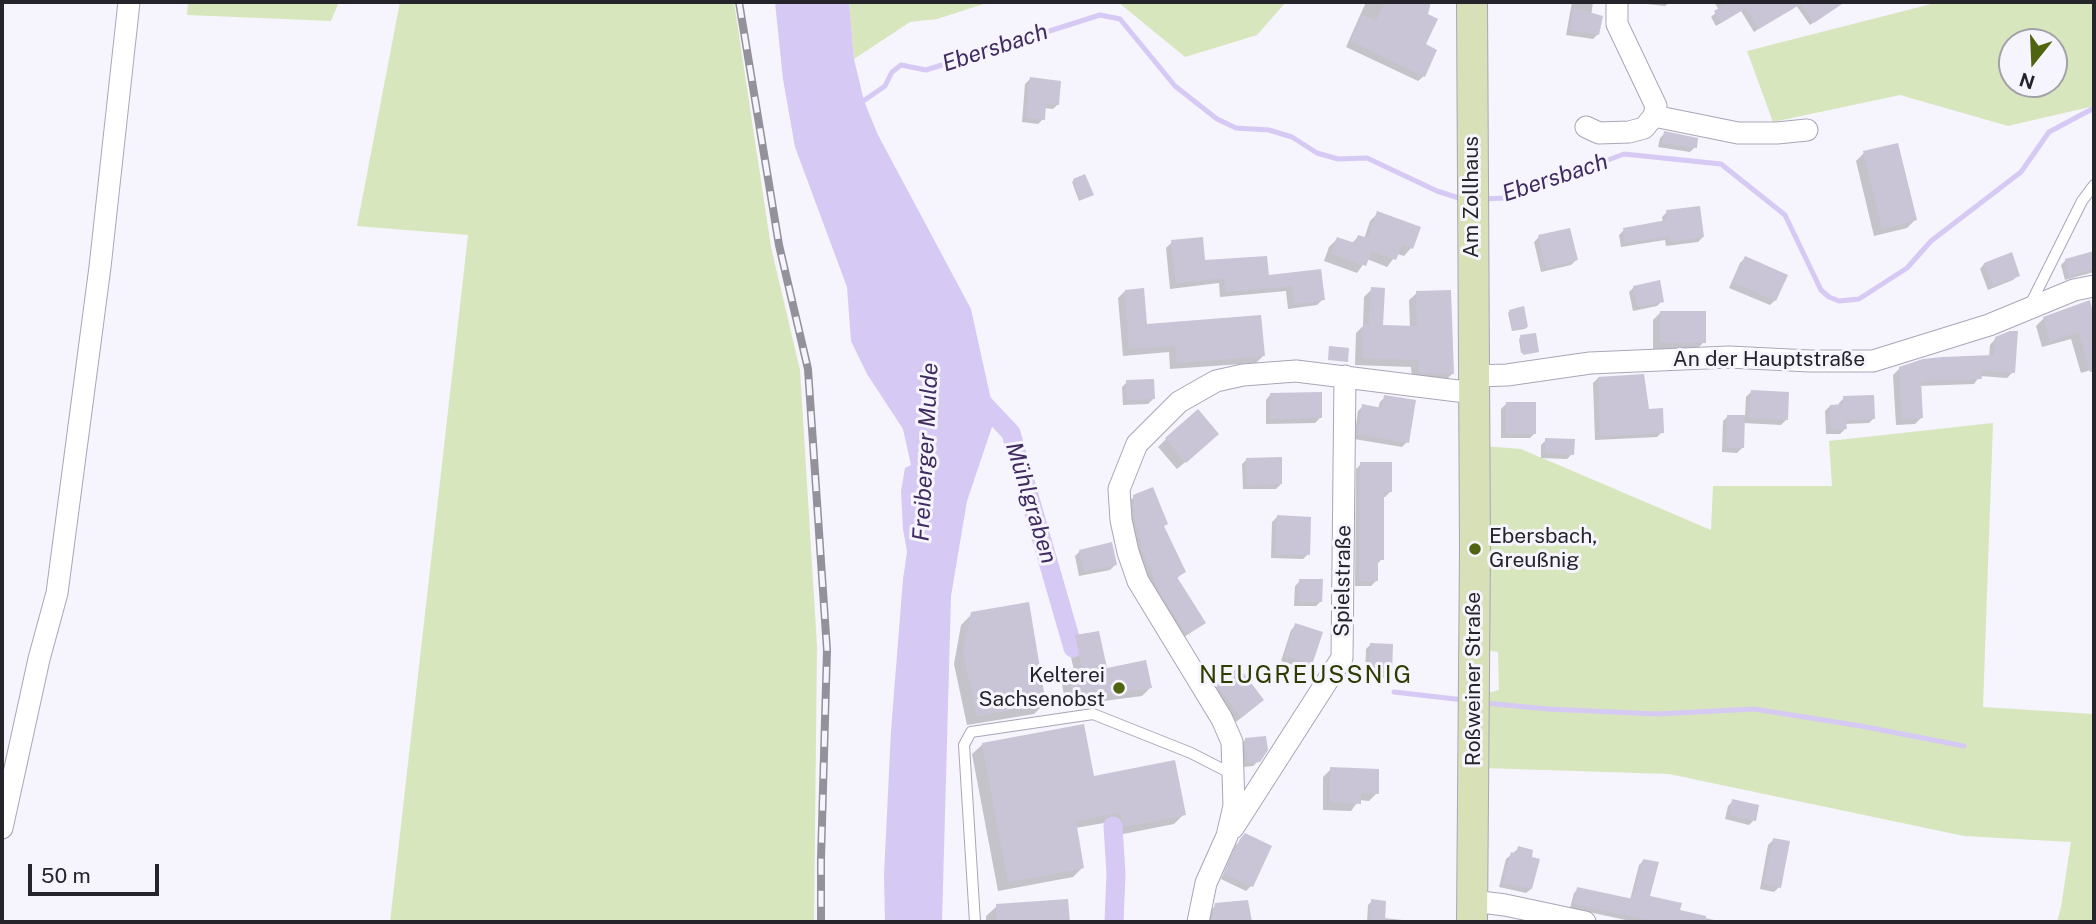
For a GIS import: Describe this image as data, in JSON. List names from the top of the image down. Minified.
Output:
{"streets":{"main road":["Am Zollhaus","Roßweiner Straße"],"street":["An der Hauptstraße","Spielstraße"]},"crossings":[["Am Zollhaus","An der Hauptstraße"],["Am Zollhaus","Roßweiner Straße"],["An der Hauptstraße","Spielstraße"],["An der Hauptstraße","Roßweiner Straße"]],"districts":["NEUGREUSSNIG"],"water":["Ebersbach","Freiberger Mulde","Mühlgraben"],"places":["Ebersbach, Greußnig","Kelterei Sachsenobst"],"scale_bar":"50 m","north":"bottom"}
